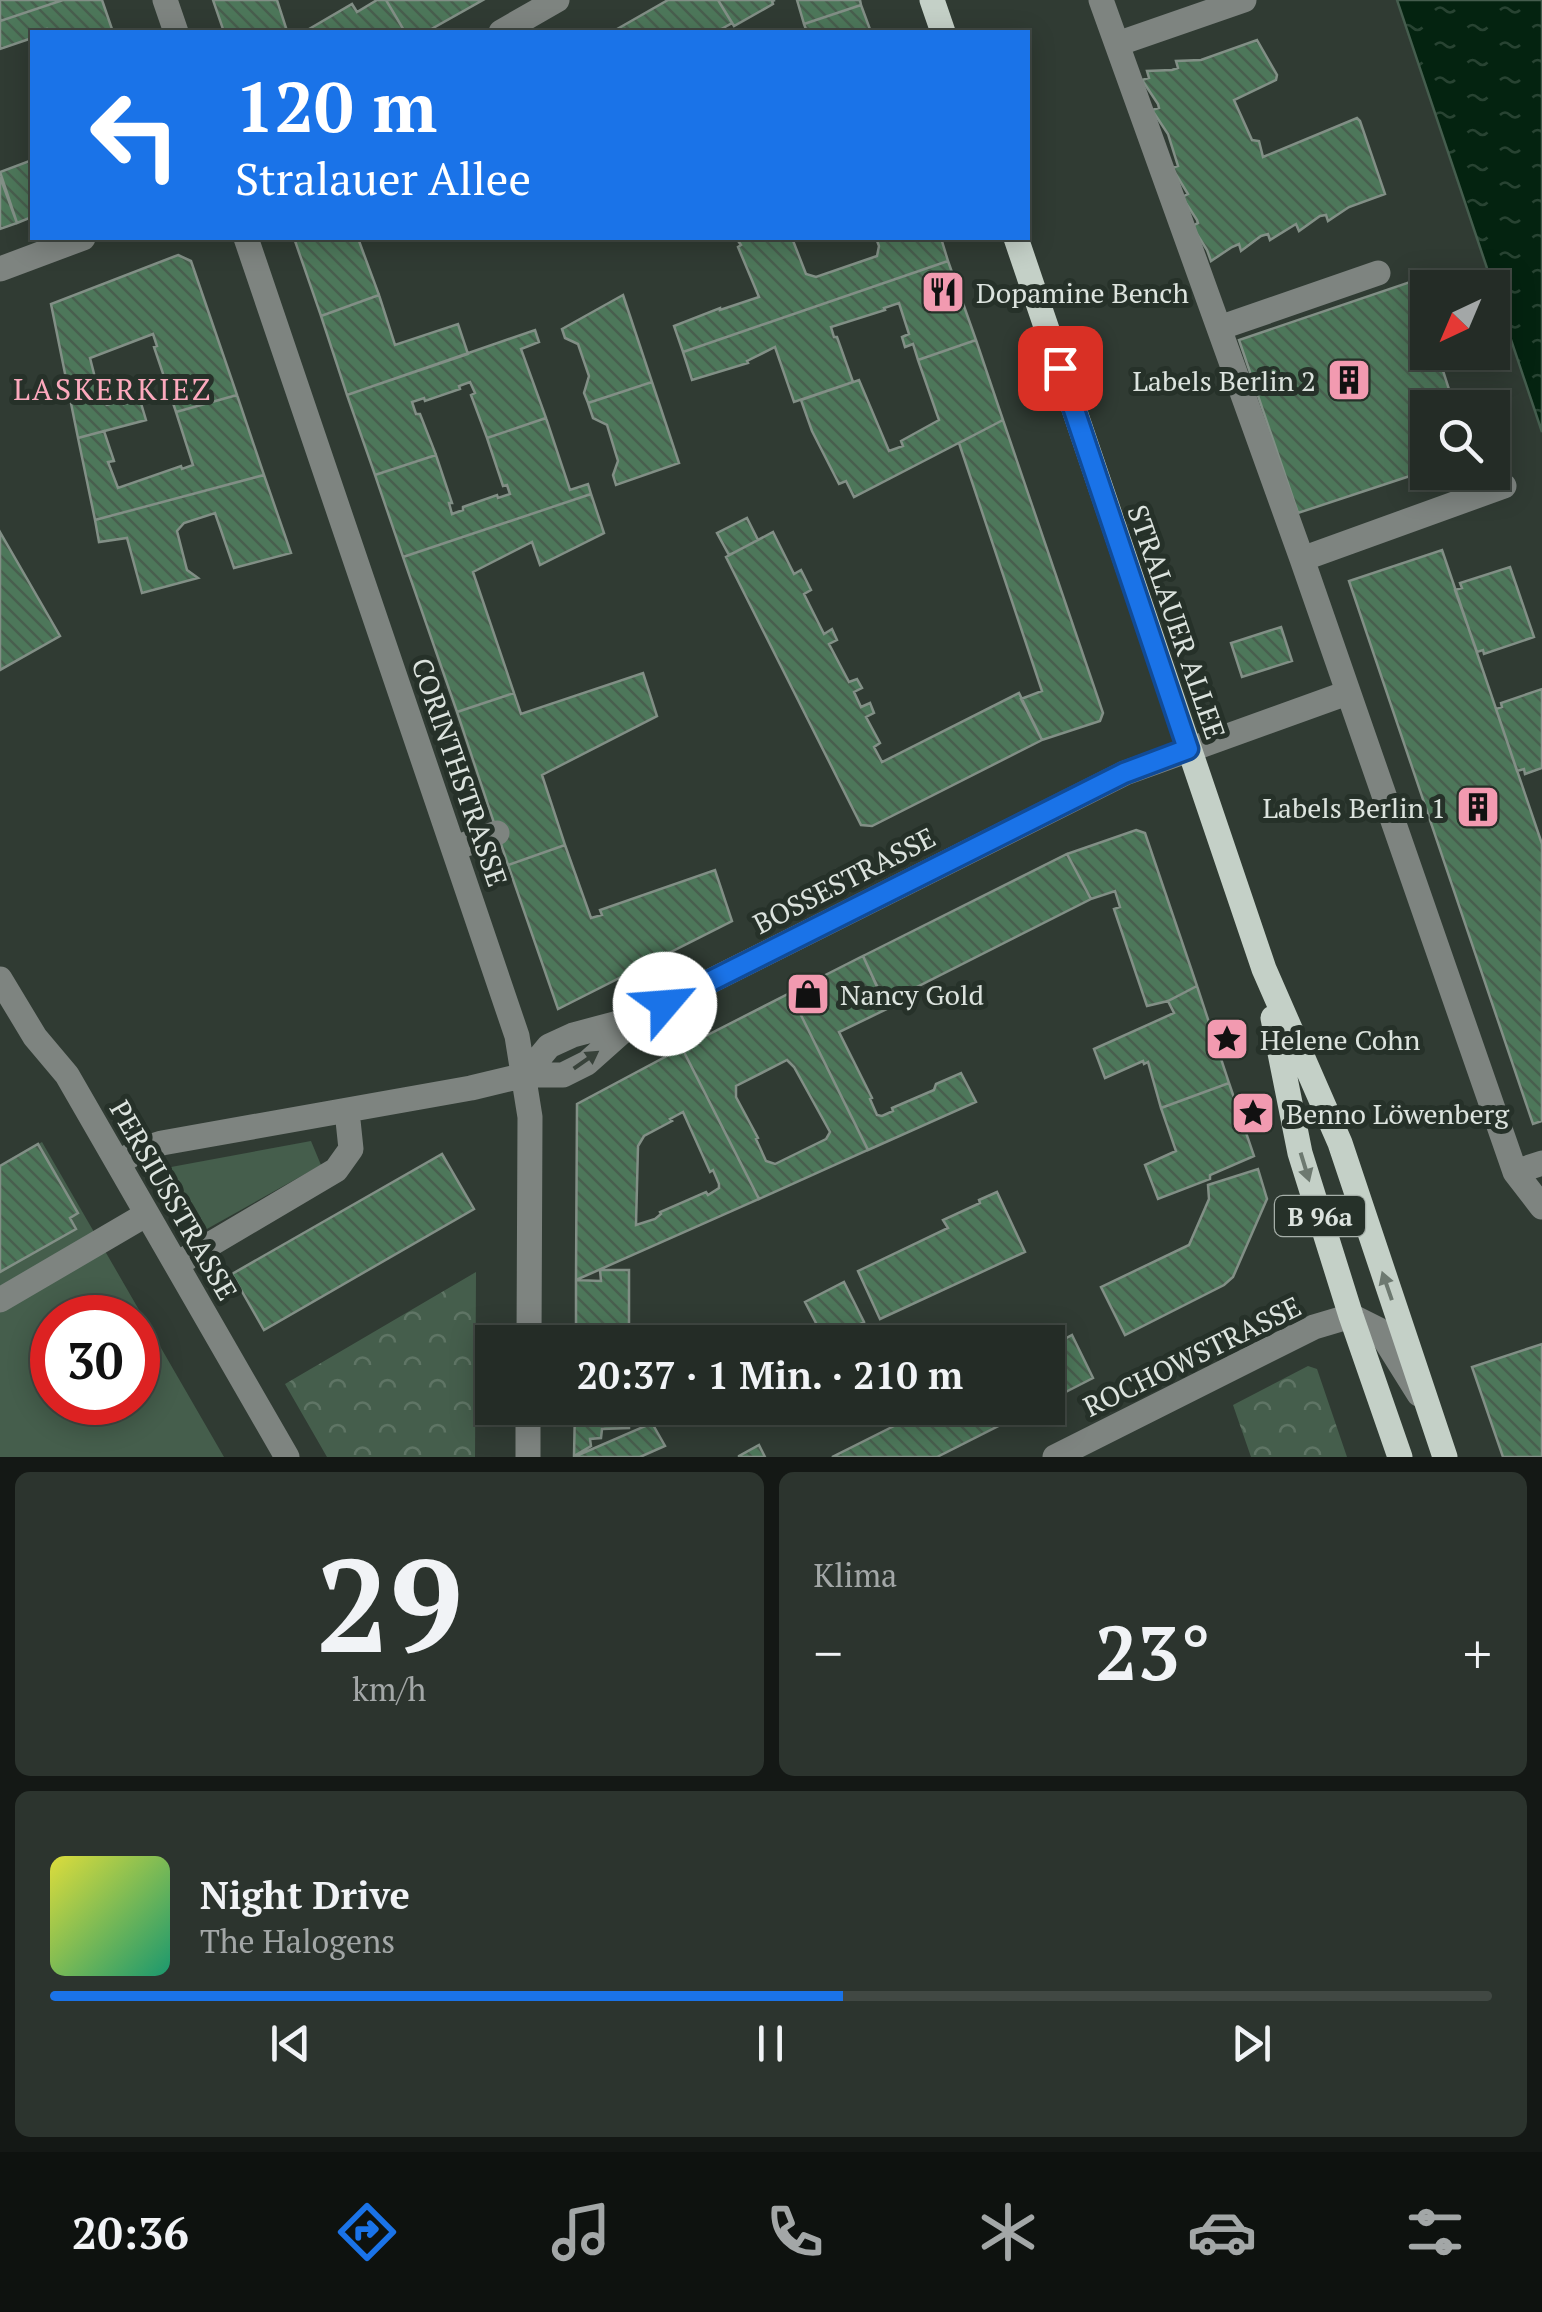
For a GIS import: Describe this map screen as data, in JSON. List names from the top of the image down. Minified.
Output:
{"streets":{"main road":["STRALAUER ALLEE","B 96a"],"street":["CORINTHSTRASSE","BOSSESTRASSE","PERSIUSSTRASSE","ROCHOWSTRASSE"]},"crossings":[["STRALAUER ALLEE","BOSSESTRASSE"],["STRALAUER ALLEE","ROCHOWSTRASSE"],["CORINTHSTRASSE","BOSSESTRASSE"],["BOSSESTRASSE","PERSIUSSTRASSE"]],"districts":["LASKERKIEZ"],"places":{"restaurant":["Dopamine Bench"],"building":["Labels Berlin 2","Labels Berlin 1"],"shop":["Nancy Gold"],"place":["Helene Cohn","Benno Löwenberg"]},"north":"bottom left","page":{"turn":["120 m","Stralauer Allee"],"limit":"30","trip":"20:37 · 1 Min. · 210 m","tile":[["29","km/h"],"Klima"],"heat":["−","23°","+"],"song":["Night Drive","The Halogens"],"tabs":"20:36"}}
